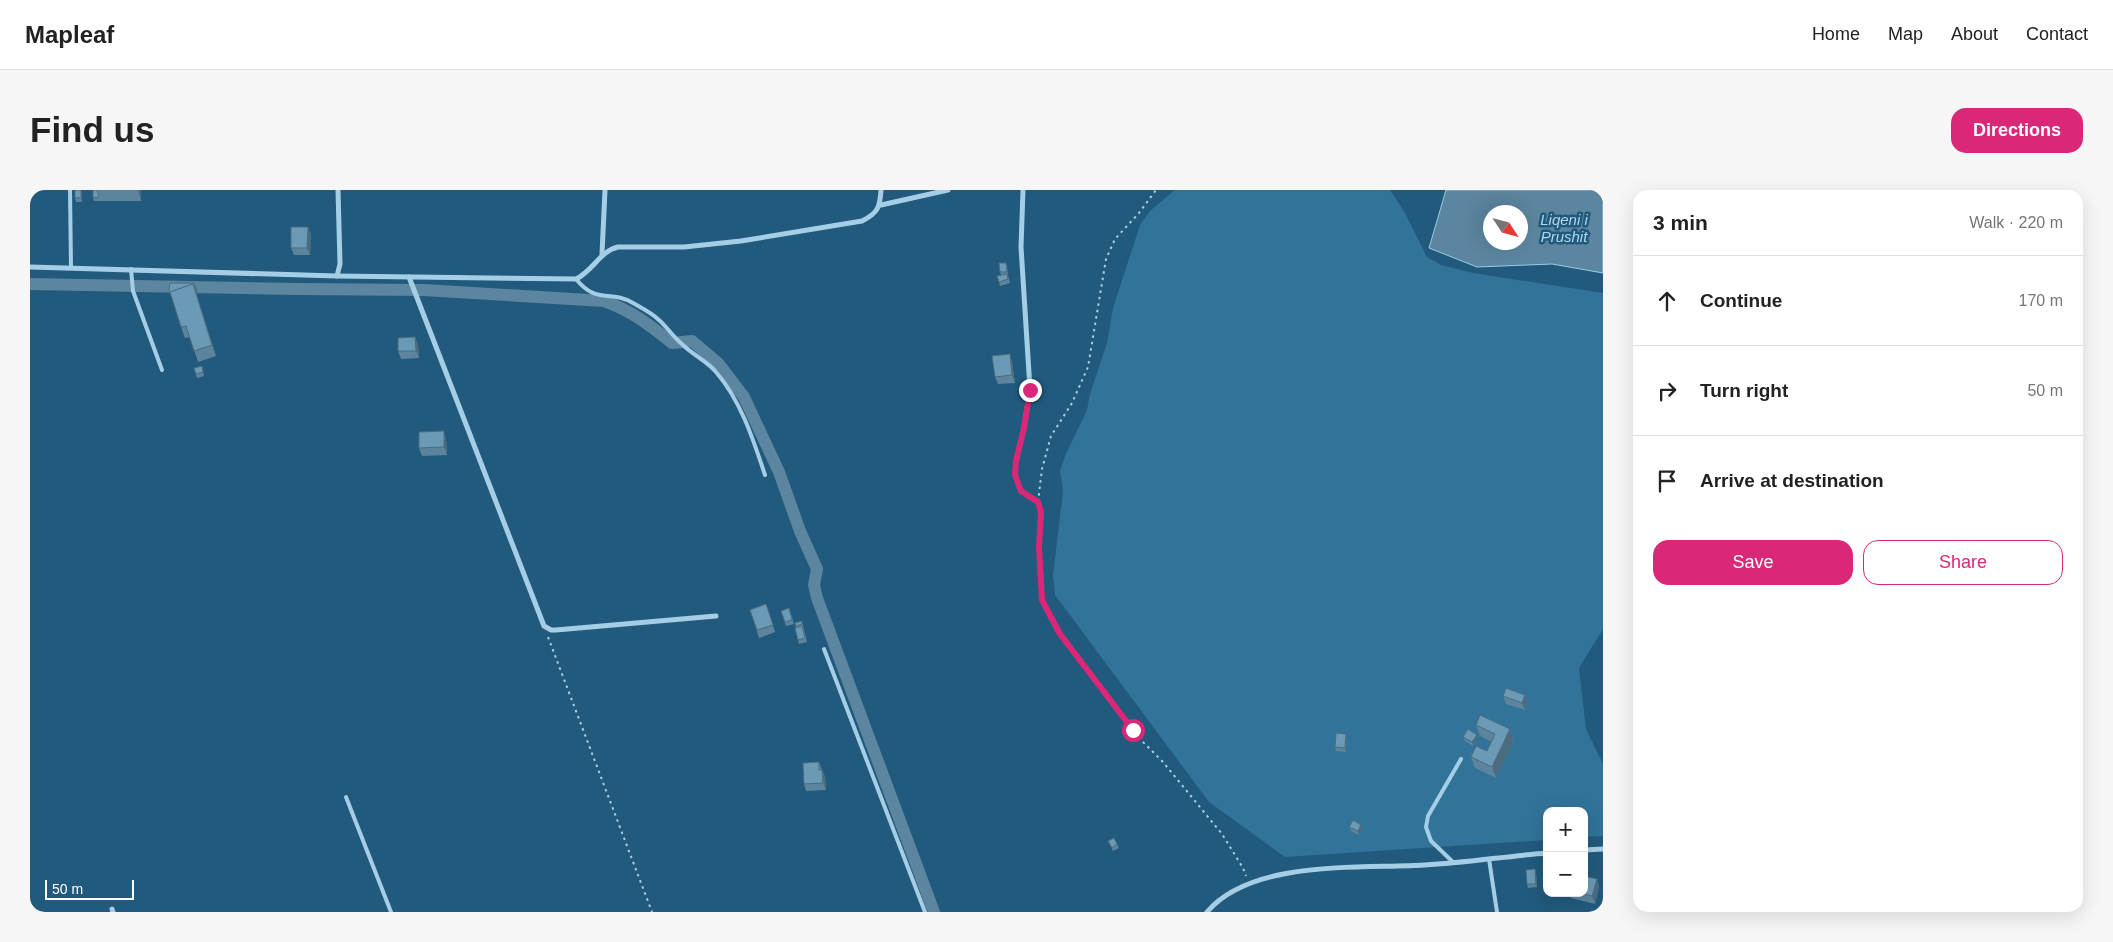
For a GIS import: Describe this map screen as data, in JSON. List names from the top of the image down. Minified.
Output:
{"water":["Liqeni i Prushit"],"scale_bar":"50 m","north":"bottom right","page":{"header":"Mapleaf","nav":["Home","Map","About","Contact"],"buttons":["Directions",["Save","Share"]],"title":"Find us","heading":["3 min","Walk · 220 m"],"list":[["Continue","170 m"],["Turn right","50 m"],"Arrive at destination"],"map_buttons":["+","−"],"scale":"50 m"}}
